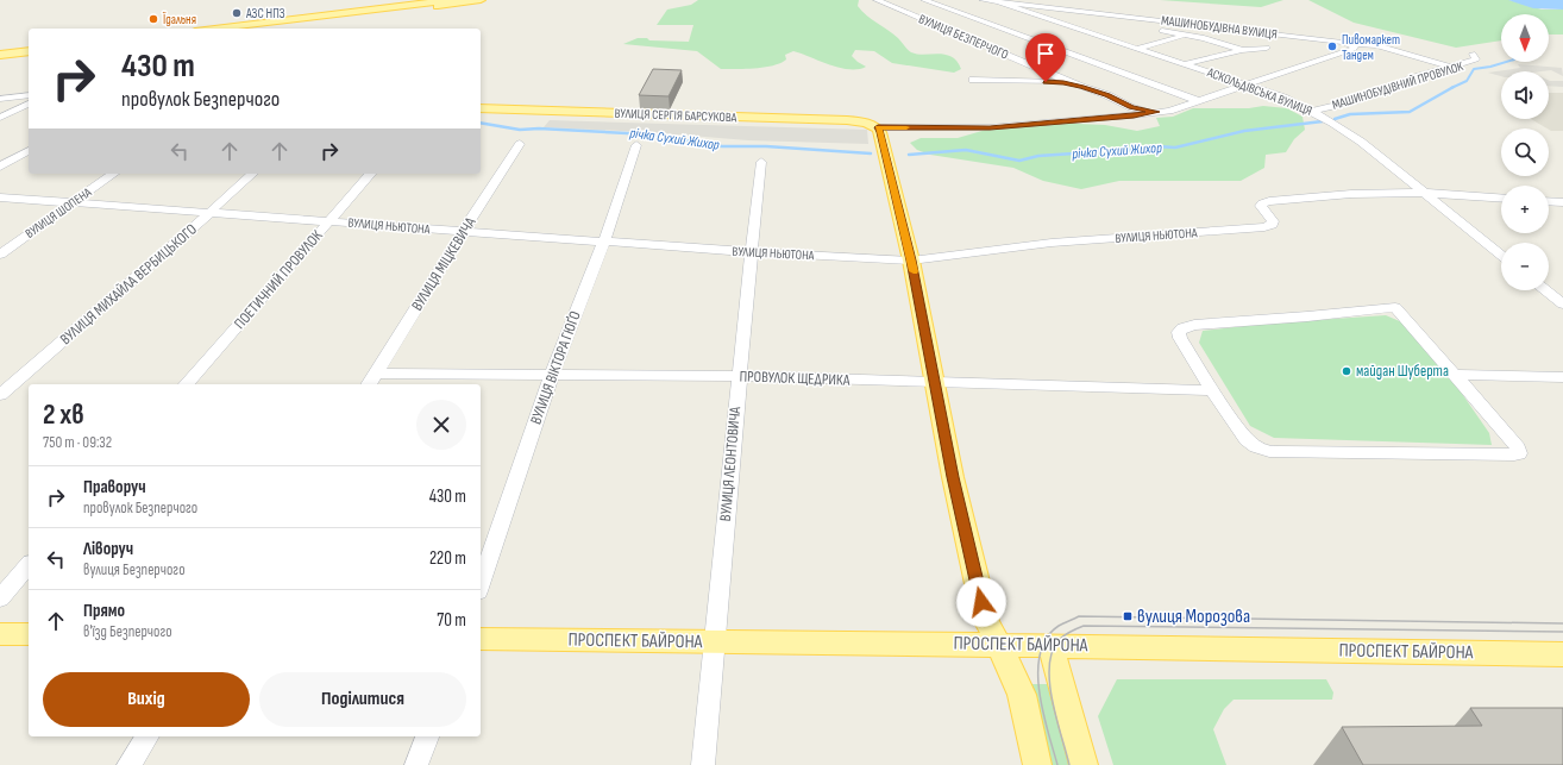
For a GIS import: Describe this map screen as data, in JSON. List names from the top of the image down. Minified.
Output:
{"streets":{"main road":["ВУЛИЦЯ СЕРГІЯ БАРСУКОВА","ПРОСПЕКТ БАЙРОНА"],"street":["МАШИНОБУДІВНА ВУЛИЦЯ","ВУЛИЦЯ БЕЗПЕРЧОГО","МАШИНОБУДІВНИЙ ПРОВУЛОК","АСКОЛЬДІВСЬКА ВУЛИЦЯ","ВУЛИЦЯ ШОПЕНА","ВУЛИЦЯ НЬЮТОНА","ВУЛИЦЯ МІЦКЕВИЧА","ПОЕТИЧНИЙ ПРОВУЛОК","ВУЛИЦЯ МИХАЙЛА ВЕРБИЦЬКОГО","ВУЛИЦЯ ВІКТОРА ГЮҐО","ПРОВУЛОК ЩЕДРИКА","ВУЛИЦЯ ЛЕОНТОВИЧА"]},"crossings":[["МАШИНОБУДІВНА ВУЛИЦЯ","МАШИНОБУДІВНИЙ ПРОВУЛОК"],["МАШИНОБУДІВНА ВУЛИЦЯ","АСКОЛЬДІВСЬКА ВУЛИЦЯ"],["МАШИНОБУДІВНИЙ ПРОВУЛОК","АСКОЛЬДІВСЬКА ВУЛИЦЯ"],["АСКОЛЬДІВСЬКА ВУЛИЦЯ","ВУЛИЦЯ НЬЮТОНА"],["ВУЛИЦЯ ШОПЕНА","ВУЛИЦЯ НЬЮТОНА"],["ВУЛИЦЯ НЬЮТОНА","ВУЛИЦЯ МІЦКЕВИЧА"],["ВУЛИЦЯ НЬЮТОНА","ПОЕТИЧНИЙ ПРОВУЛОК"],["ВУЛИЦЯ НЬЮТОНА","ВУЛИЦЯ МИХАЙЛА ВЕРБИЦЬКОГО"],["ВУЛИЦЯ НЬЮТОНА","ВУЛИЦЯ ВІКТОРА ГЮҐО"],["ВУЛИЦЯ НЬЮТОНА","ВУЛИЦЯ ЛЕОНТОВИЧА"],["ВУЛИЦЯ МІЦКЕВИЧА","ПРОВУЛОК ЩЕДРИКА"],["ВУЛИЦЯ ВІКТОРА ГЮҐО","ПРОВУЛОК ЩЕДРИКА"],["ПРОВУЛОК ЩЕДРИКА","ВУЛИЦЯ ЛЕОНТОВИЧА"],["ВУЛИЦЯ ЛЕОНТОВИЧА","ПРОСПЕКТ БАЙРОНА"]],"water":["річка Сухий Жихор"],"places":{"other":["АЗС НПЗ","Їдальня","Пивомаркет Тандем","майдан Шуберта"],"transit":["вулиця Морозова"]},"north":"bottom","page":{"map_buttons":["+","−"],"turn":["430 m","провулок Безперчого"],"heading":["2 хв","750 m · 09:32"],"list":[{"name":"Праворуч","note":"провулок Безперчого","value":"430 m"},{"name":"Ліворуч","note":"вулиця Безперчого","value":"220 m"},{"name":"Прямо","note":"в'їзд Безперчого","value":"70 m"}],"buttons":["Вихід","Поділитися"]}}
